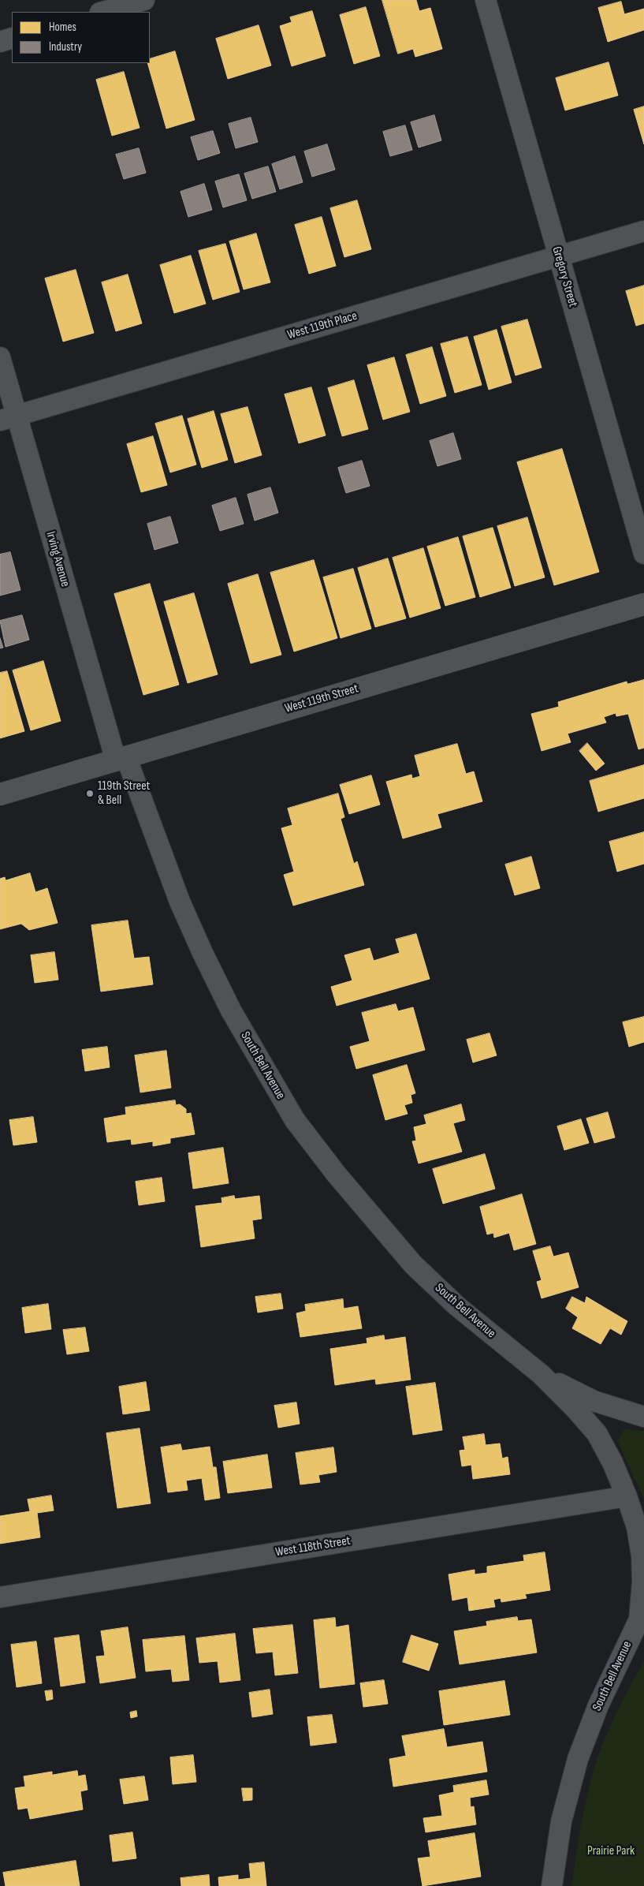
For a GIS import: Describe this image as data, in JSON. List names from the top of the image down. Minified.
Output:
{"streets":{"street":["Gregory Street","West 119th Place","Irving Avenue","West 119th Street","South Bell Avenue","West 118th Street"]},"crossings":[["Gregory Street","West 119th Place"],["West 119th Place","Irving Avenue"],["Irving Avenue","West 119th Street"],["Irving Avenue","South Bell Avenue"],["West 119th Street","South Bell Avenue"],["South Bell Avenue","West 118th Street"]],"parks":["Prairie Park"],"places":["119th Street & Bell"],"legend":["Homes","Industry"]}
